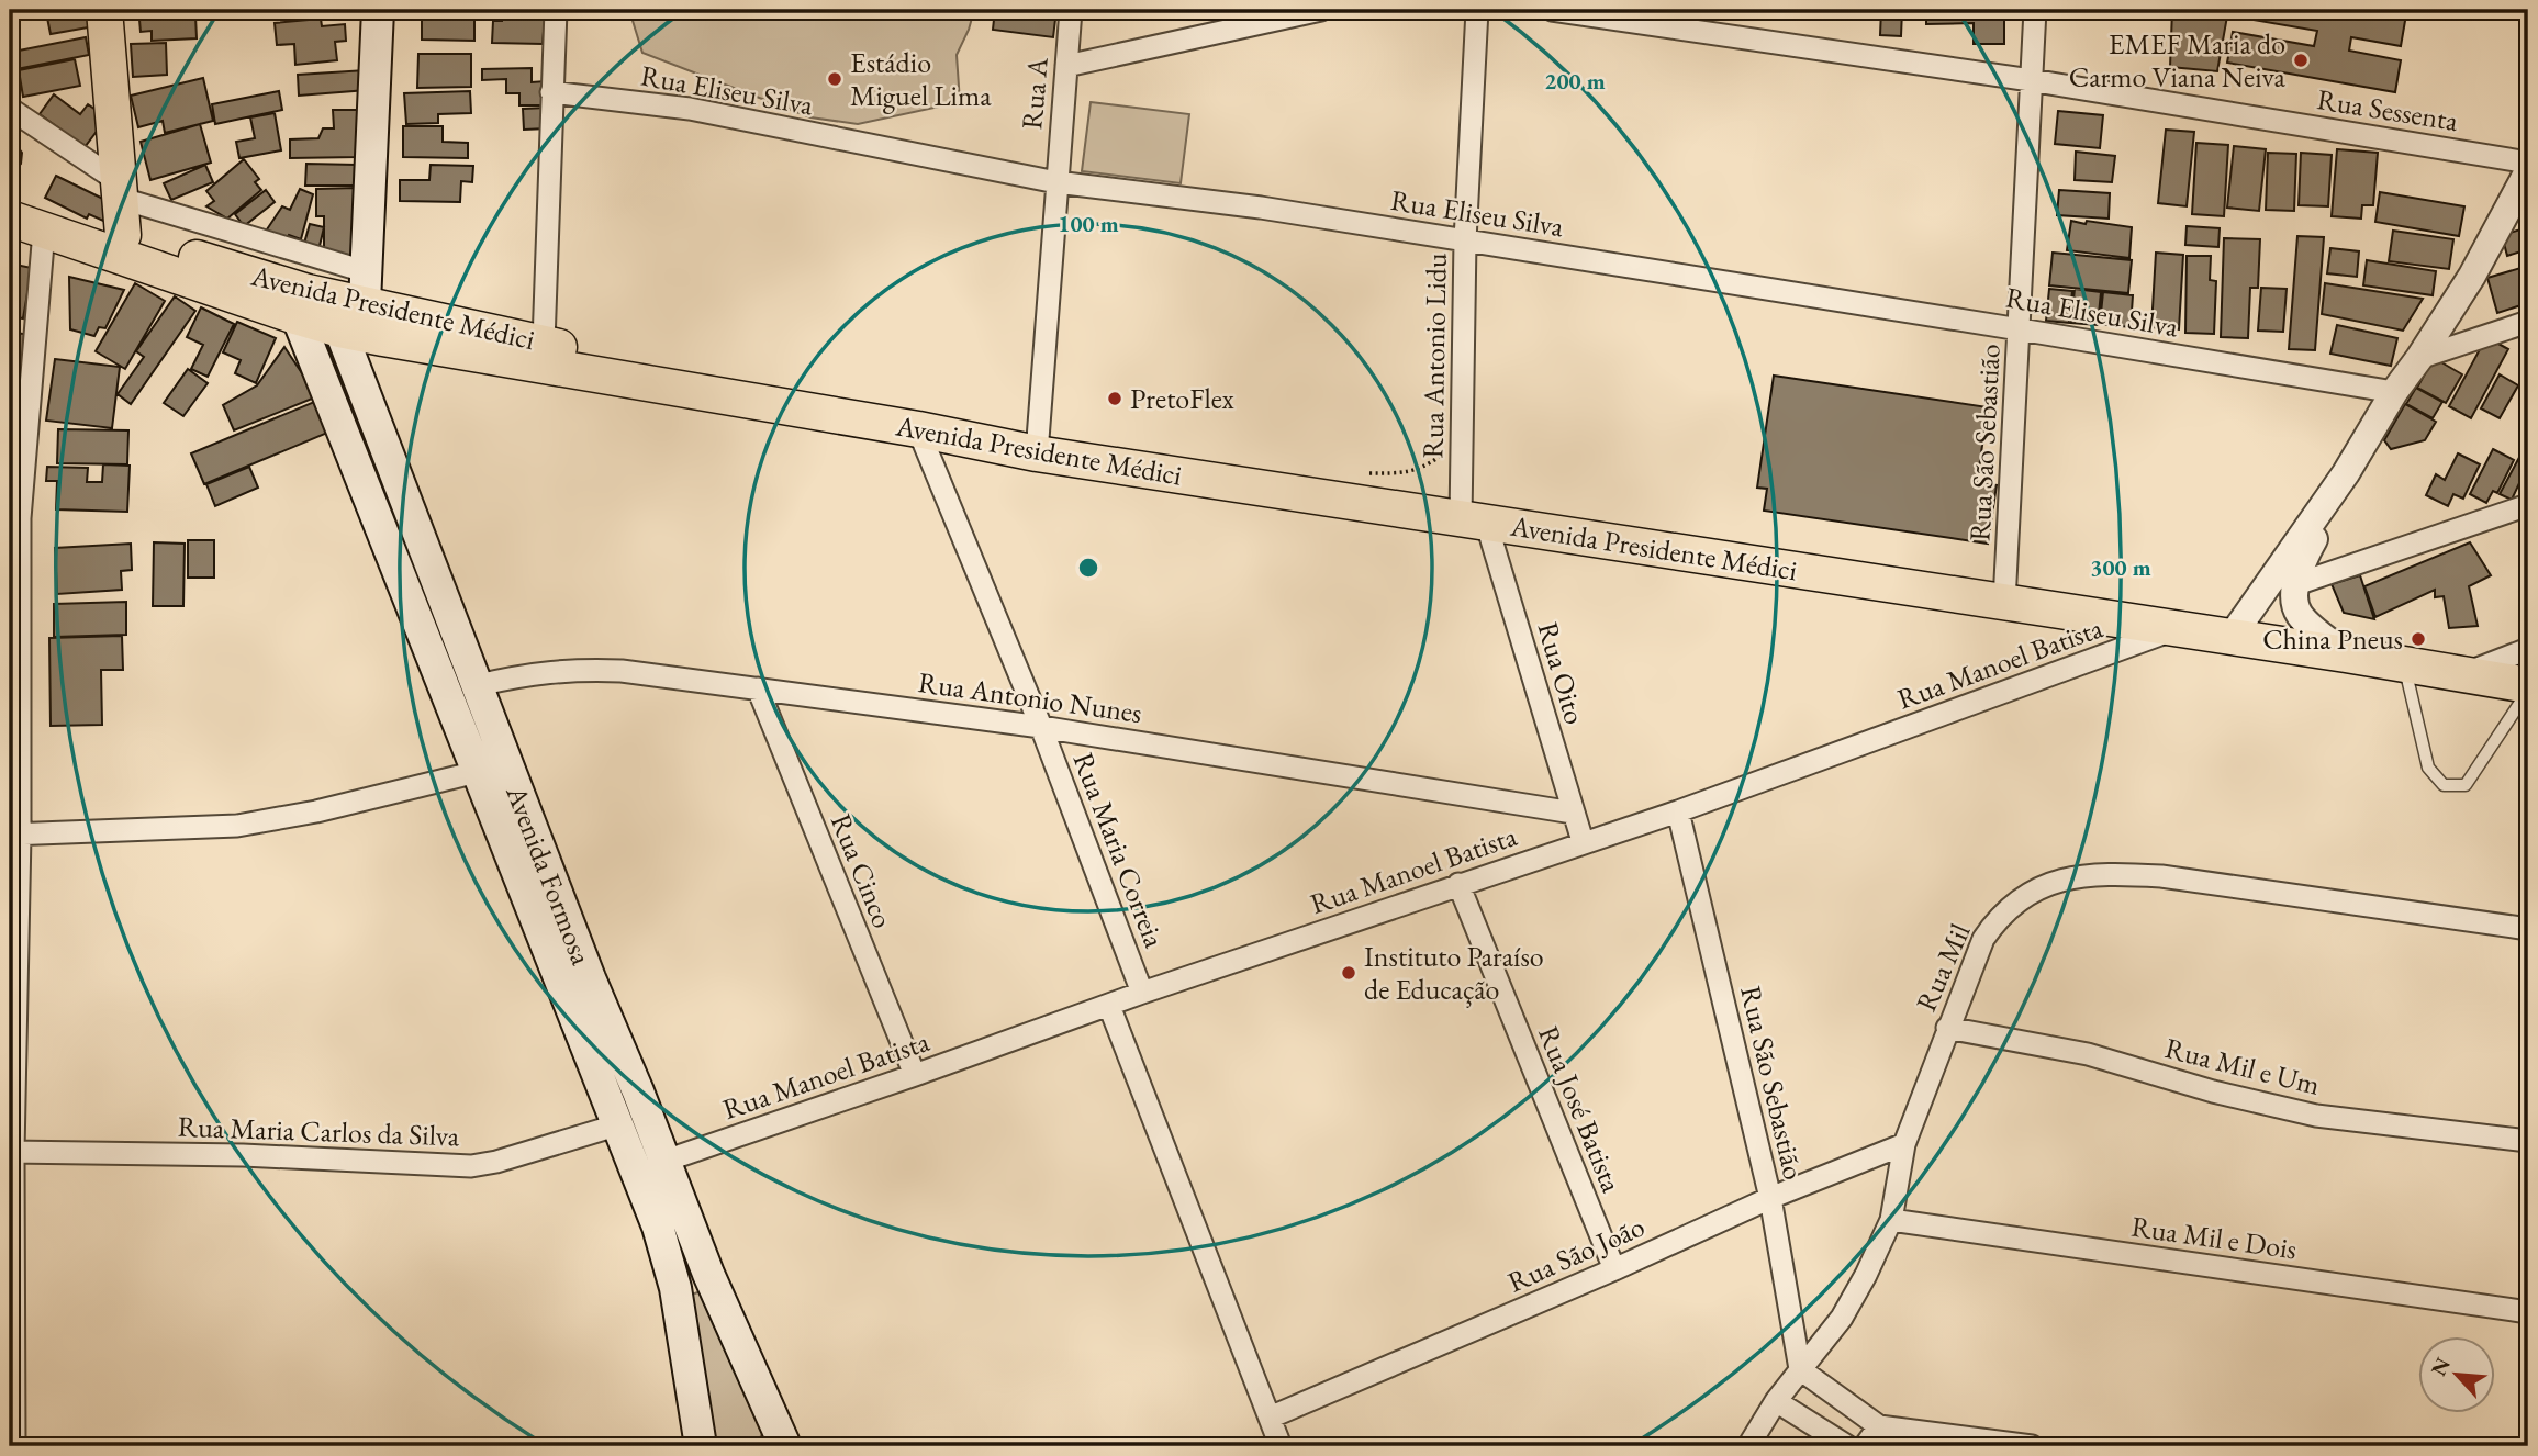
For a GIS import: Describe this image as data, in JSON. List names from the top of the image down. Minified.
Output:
{"streets":{"main road":["Avenida Presidente Médici","Avenida Formosa"],"street":["Rua Eliseu Silva","Rua A","Rua Sessenta","Rua Antonio Lidu","Rua São Sebastião","Rua Manoel Batista","Rua Oito","Rua Antonio Nunes","Rua Maria Correia","Rua Cinco","Rua Mil","Rua Mil e Um","Rua José Batista","Rua Maria Carlos da Silva","Rua Mil e Dois","Rua São João"]},"crossings":[["Rua Eliseu Silva","Rua A"],["Rua Eliseu Silva","Rua Antonio Lidu"],["Rua Eliseu Silva","Rua São Sebastião"],["Rua Sessenta","Rua São Sebastião"],["Avenida Presidente Médici","Rua Antonio Lidu"],["Avenida Presidente Médici","Rua São Sebastião"],["Avenida Presidente Médici","Rua Manoel Batista"],["Avenida Presidente Médici","Rua Oito"],["Avenida Presidente Médici","Rua Maria Correia"],["Avenida Presidente Médici","Avenida Formosa"],["Rua Antonio Lidu","Rua Oito"],["Rua São Sebastião","Rua Manoel Batista"],["Rua São Sebastião","Rua Mil"],["Rua São Sebastião","Rua São João"],["Rua Manoel Batista","Rua Oito"],["Rua Manoel Batista","Rua Maria Correia"],["Rua Manoel Batista","Rua Cinco"],["Rua Manoel Batista","Avenida Formosa"],["Rua Manoel Batista","Rua José Batista"],["Rua Oito","Rua Antonio Nunes"],["Rua Antonio Nunes","Rua Maria Correia"],["Rua Antonio Nunes","Rua Cinco"],["Rua Antonio Nunes","Avenida Formosa"],["Avenida Formosa","Rua Maria Carlos da Silva"],["Rua Mil","Rua Mil e Um"],["Rua Mil","Rua Mil e Dois"],["Rua Mil","Rua São João"],["Rua José Batista","Rua São João"]],"places":["EMEF Maria do Carmo Viana Neiva","Estádio Miguel Lima","PretoFlex","China Pneus","Instituto Paraíso de Educação"],"north":"top left","rings":["200 m","100 m","300 m"]}
